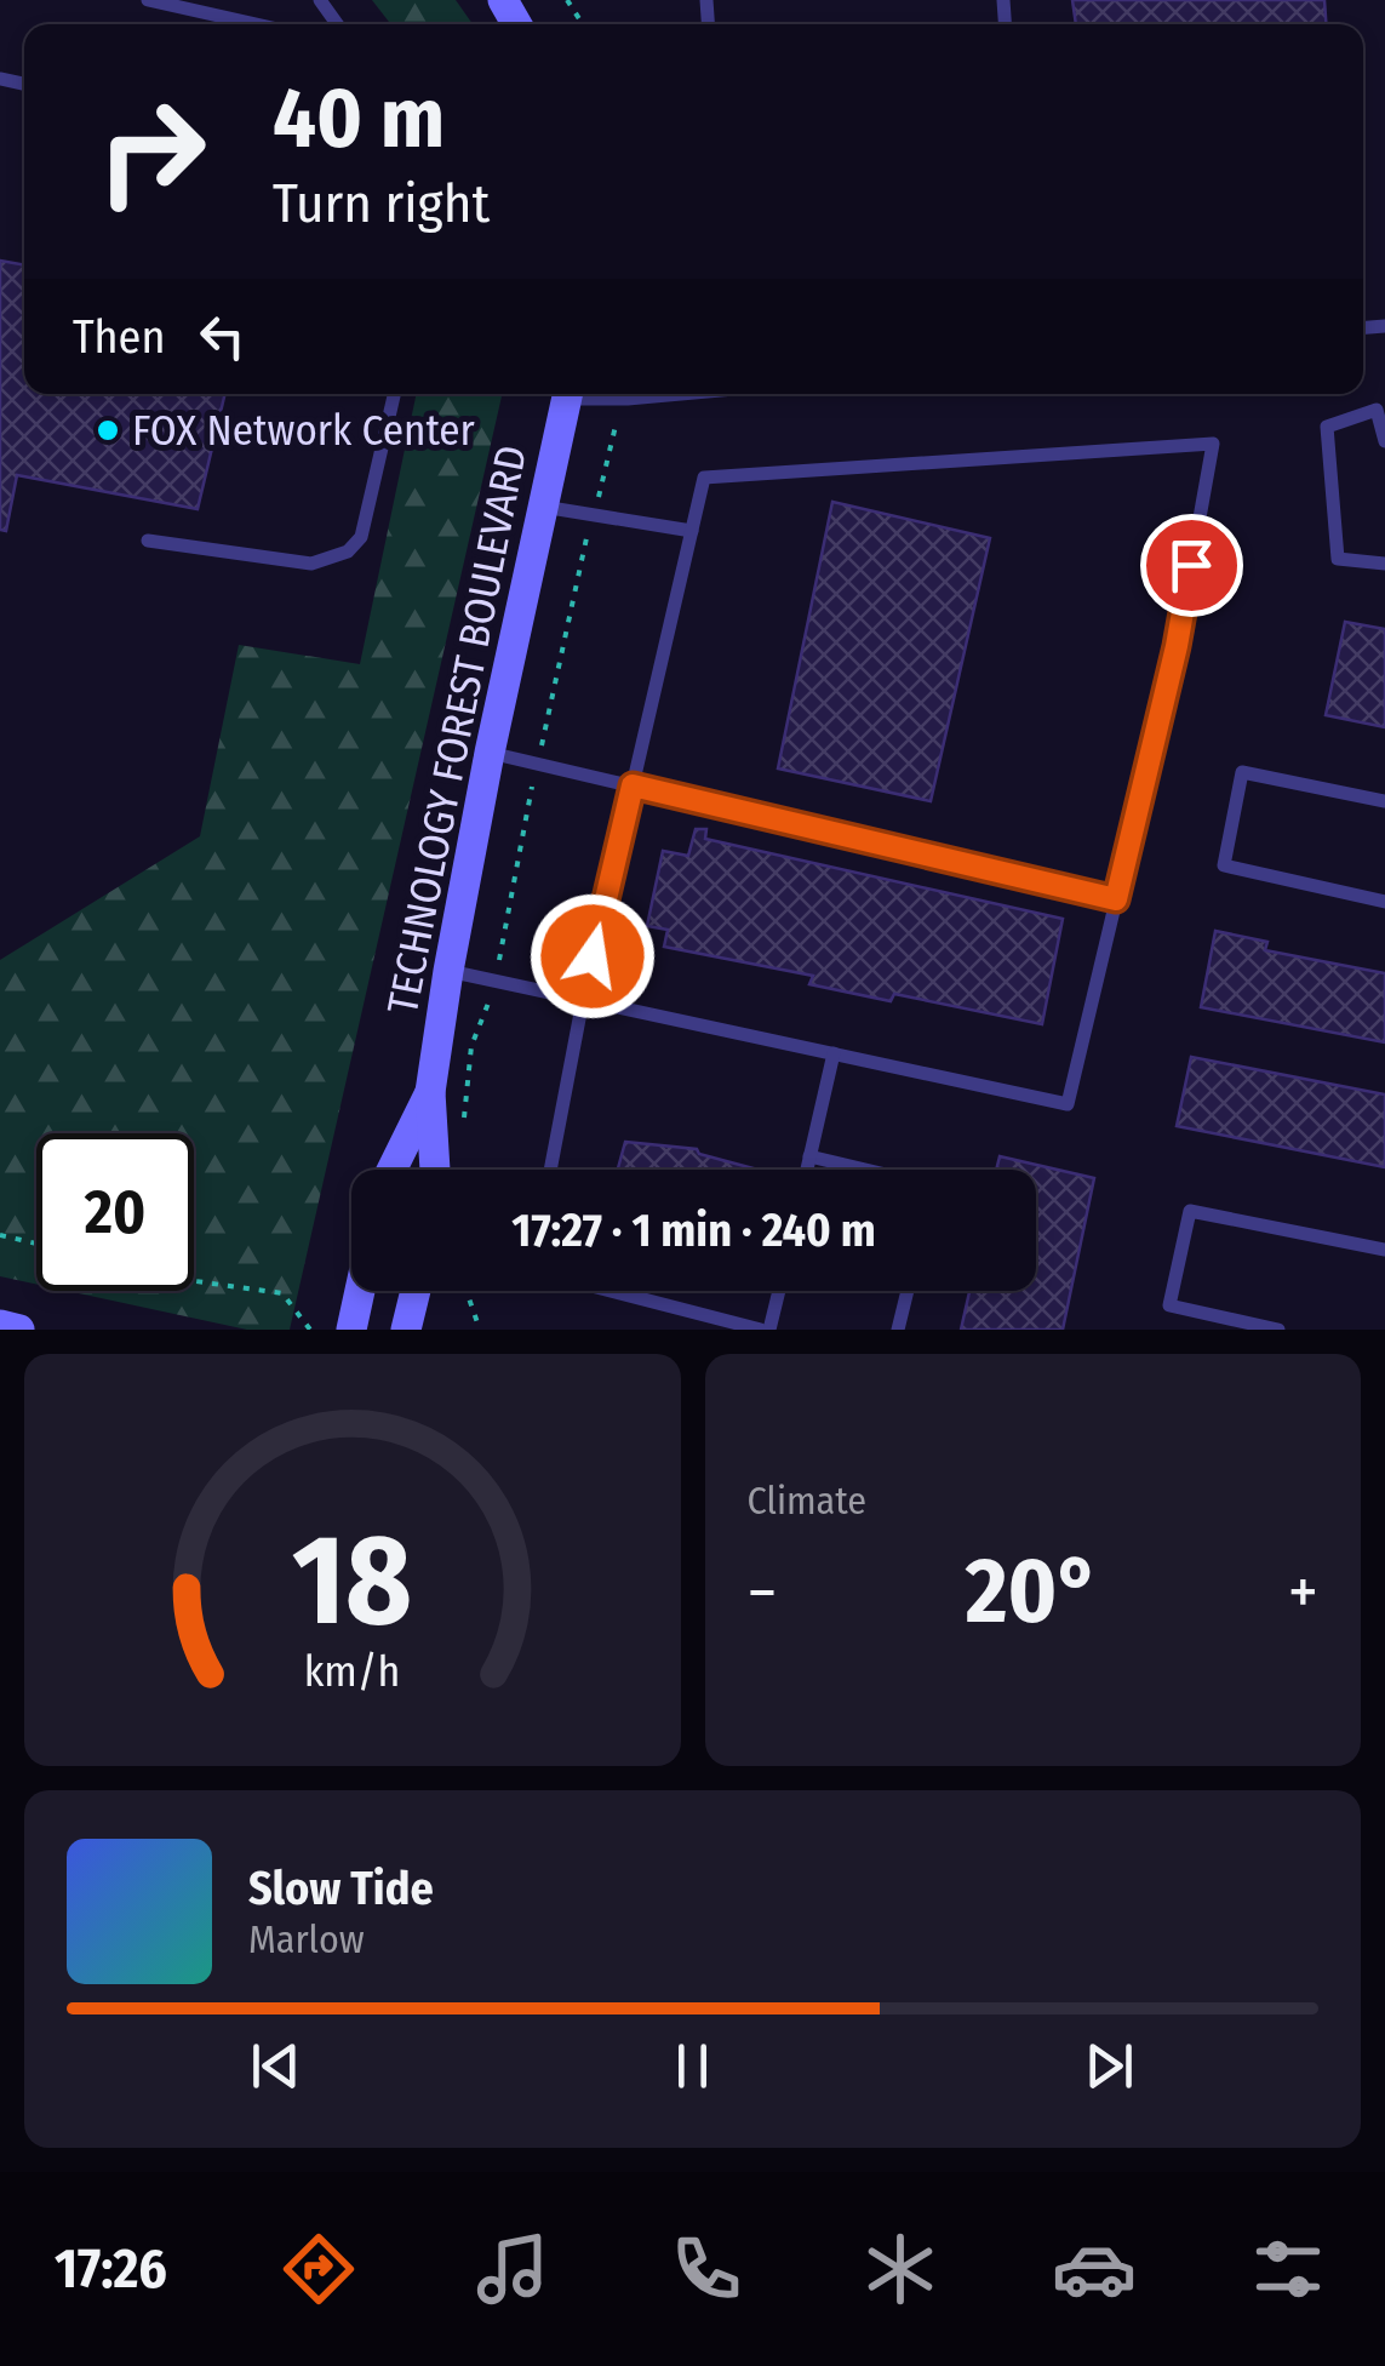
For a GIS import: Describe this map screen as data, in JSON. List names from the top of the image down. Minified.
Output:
{"streets":{"street":["TECHNOLOGY FOREST BOULEVARD"]},"places":["FOX Network Center"],"page":{"turn":["40 m","Turn right"],"then":"Then","limit":"20","trip":"17:27 · 1 min · 240 m","tile":"Climate","heat":["−","20°","+"],"song":["Slow Tide","Marlow"],"tabs":"17:26","gauge":["18","km/h"]}}
